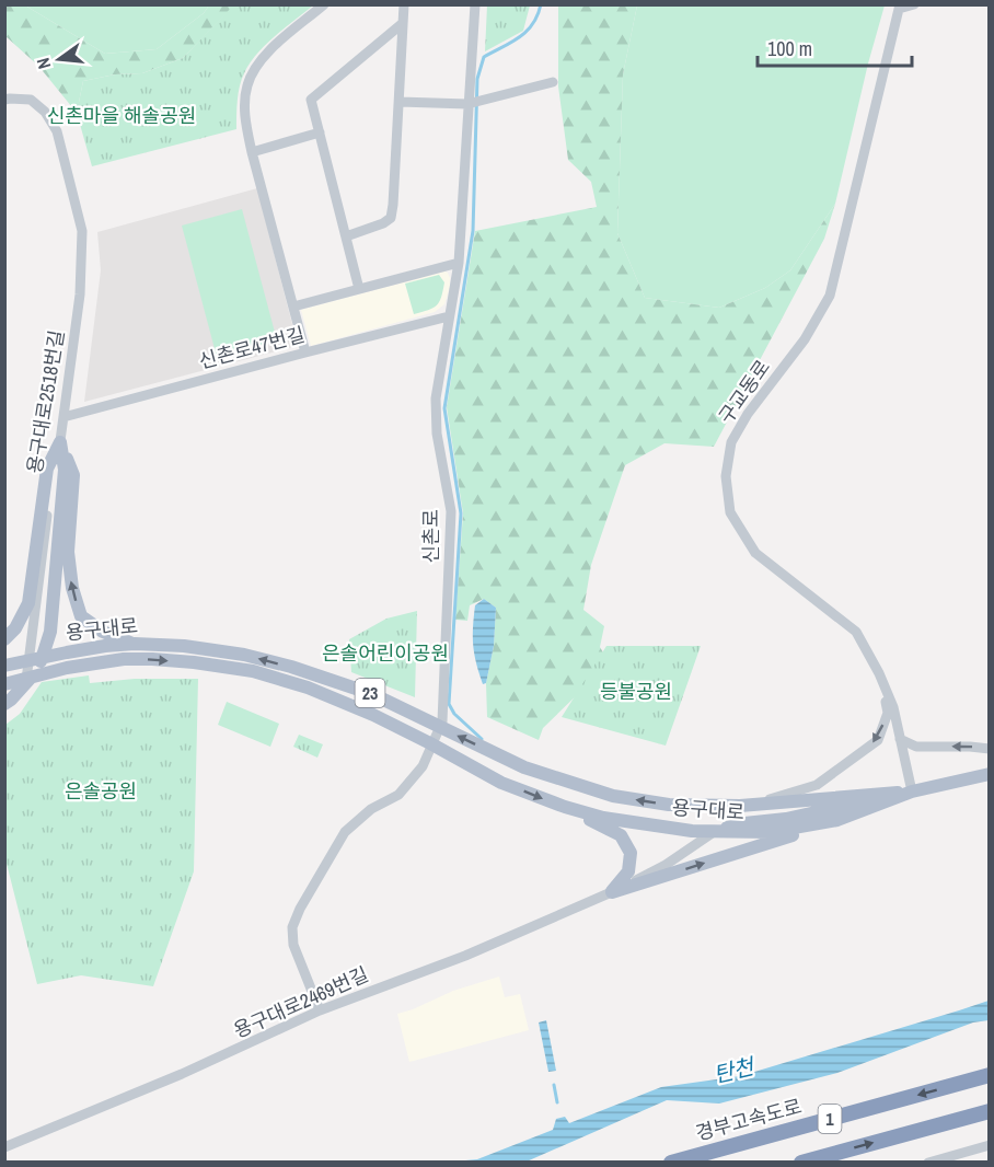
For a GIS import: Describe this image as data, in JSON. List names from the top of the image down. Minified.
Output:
{"streets":{"highway":["1","경부고속도로"],"main road":["용구대로","23"],"street":["신촌로47번길","구교동로","용구대로2518번길","신촌로","용구대로2469번길"]},"crossings":[["신촌로47번길","용구대로2518번길"],["신촌로47번길","신촌로"],["구교동로","용구대로"],["용구대로2518번길","용구대로"],["신촌로","용구대로2469번길"],["용구대로","용구대로2469번길"]],"water":["탄천"],"parks":["신촌마을 해솔공원","은솔어린이공원","등불공원","은솔공원"],"scale_bar":"100 m","north":"left"}
